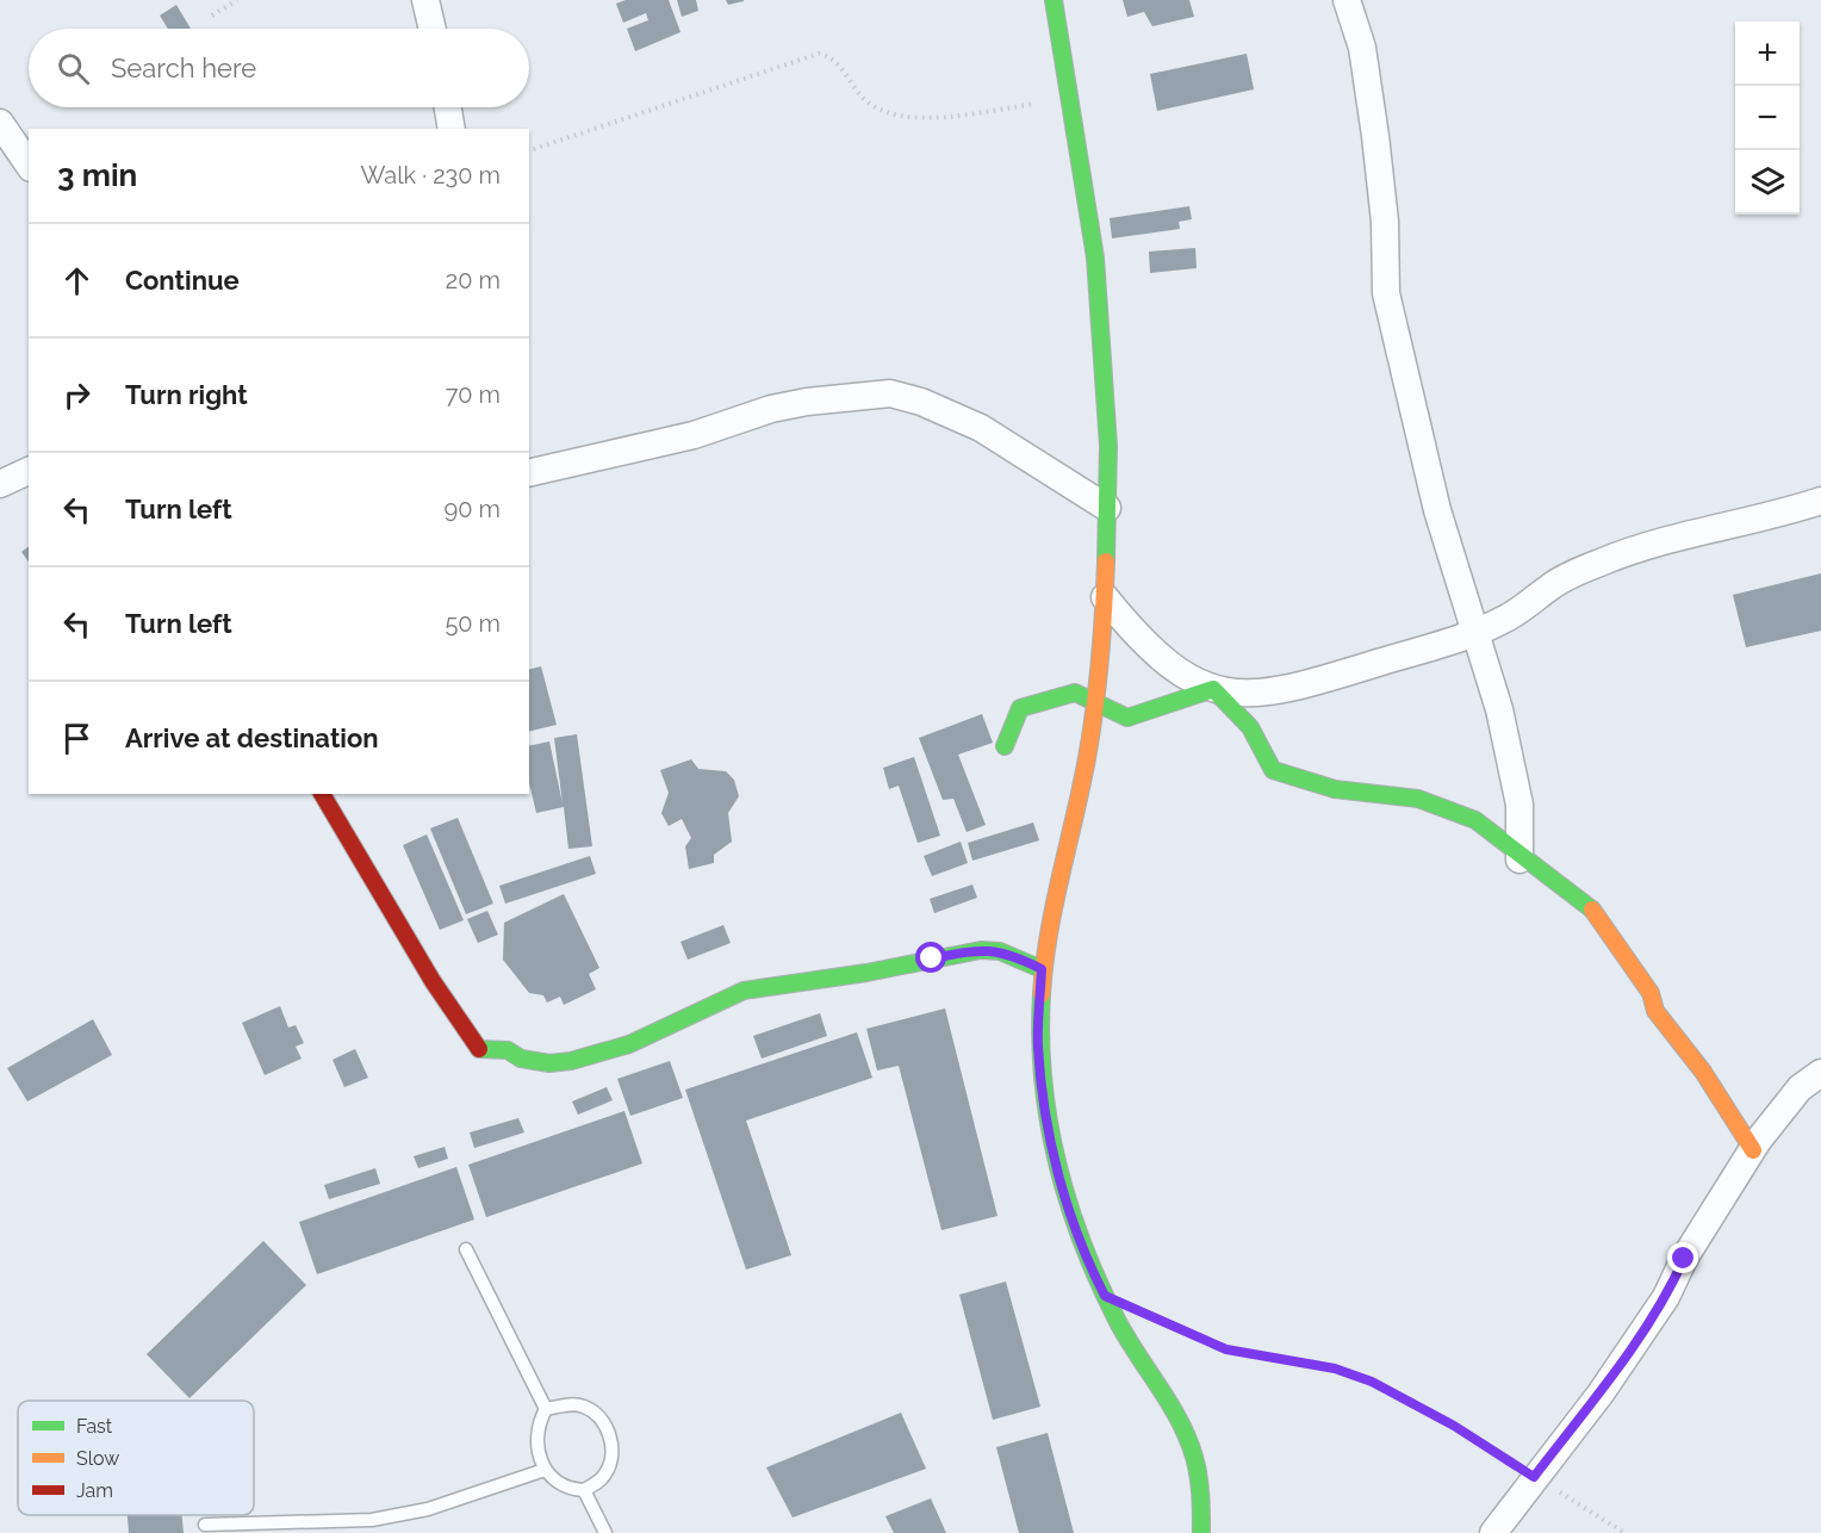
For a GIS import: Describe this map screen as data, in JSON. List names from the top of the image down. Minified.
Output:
{"legend":["Fast","Slow","Jam"],"page":{"map_buttons":["+","−"],"search":"Search here","heading":["3 min","Walk · 230 m"],"list":[["Continue","20 m"],["Turn right","70 m"],["Turn left","90 m"],["Turn left","50 m"],"Arrive at destination"]}}
